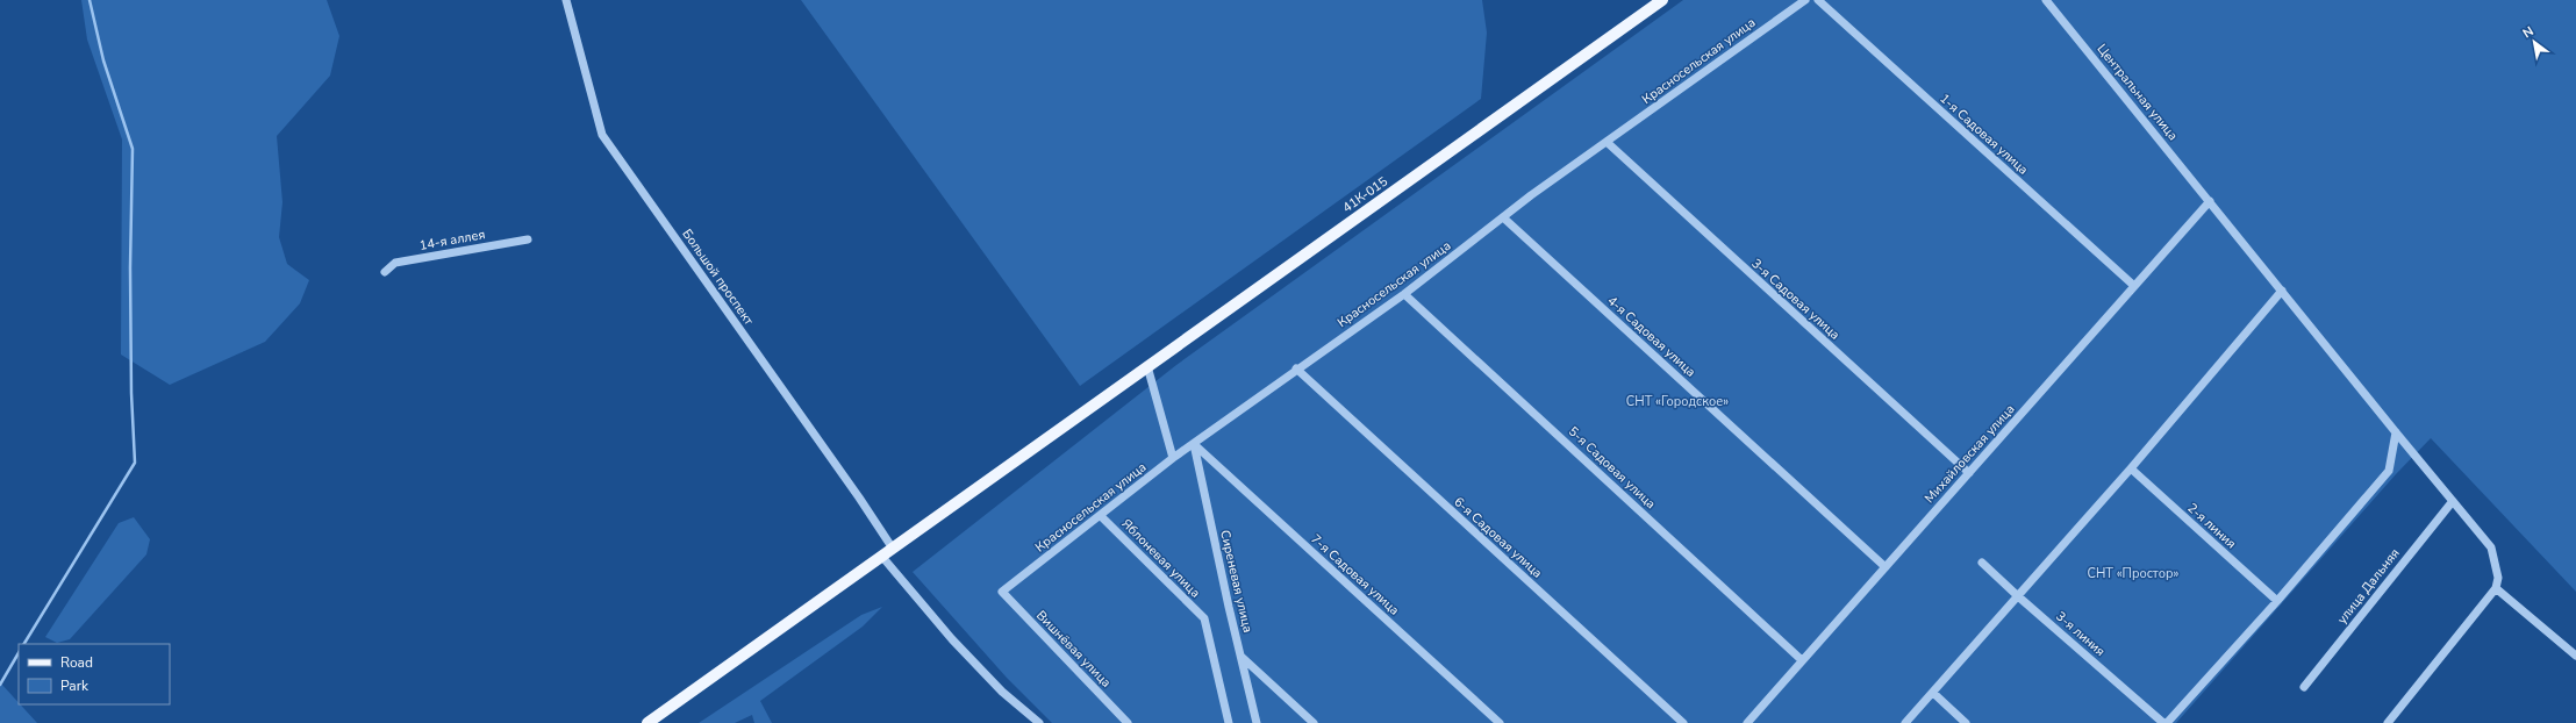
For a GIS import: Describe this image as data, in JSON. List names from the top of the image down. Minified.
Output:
{"streets":{"main road":["41К-015"],"street":["Красносельская улица","Центральная улица","1-я Садовая улица","14-я аллея","Большой проспект","3-я Садовая улица","4-я Садовая улица","Михайловская улица","5-я Садовая улица","2-я линия","6-я Садовая улица","Яблоневая улица","7-я Садовая улица","Сиреневая улица","улица Дальняя","3-я линия","Вишнёвая улица"]},"crossings":[["Красносельская улица","3-я Садовая улица"],["Красносельская улица","4-я Садовая улица"],["Красносельская улица","5-я Садовая улица"],["Красносельская улица","6-я Садовая улица"],["Красносельская улица","Яблоневая улица"],["Красносельская улица","7-я Садовая улица"],["Красносельская улица","Сиреневая улица"],["Красносельская улица","Вишнёвая улица"],["Центральная улица","Михайловская улица"],["Центральная улица","улица Дальняя"],["1-я Садовая улица","Михайловская улица"],["41К-015","Большой проспект"],["3-я Садовая улица","Михайловская улица"],["4-я Садовая улица","Михайловская улица"],["Михайловская улица","5-я Садовая улица"],["7-я Садовая улица","Сиреневая улица"]],"parks":["СНТ «Городское»","СНТ «Простор»"],"legend":["Road","Park"],"north":"top left"}
